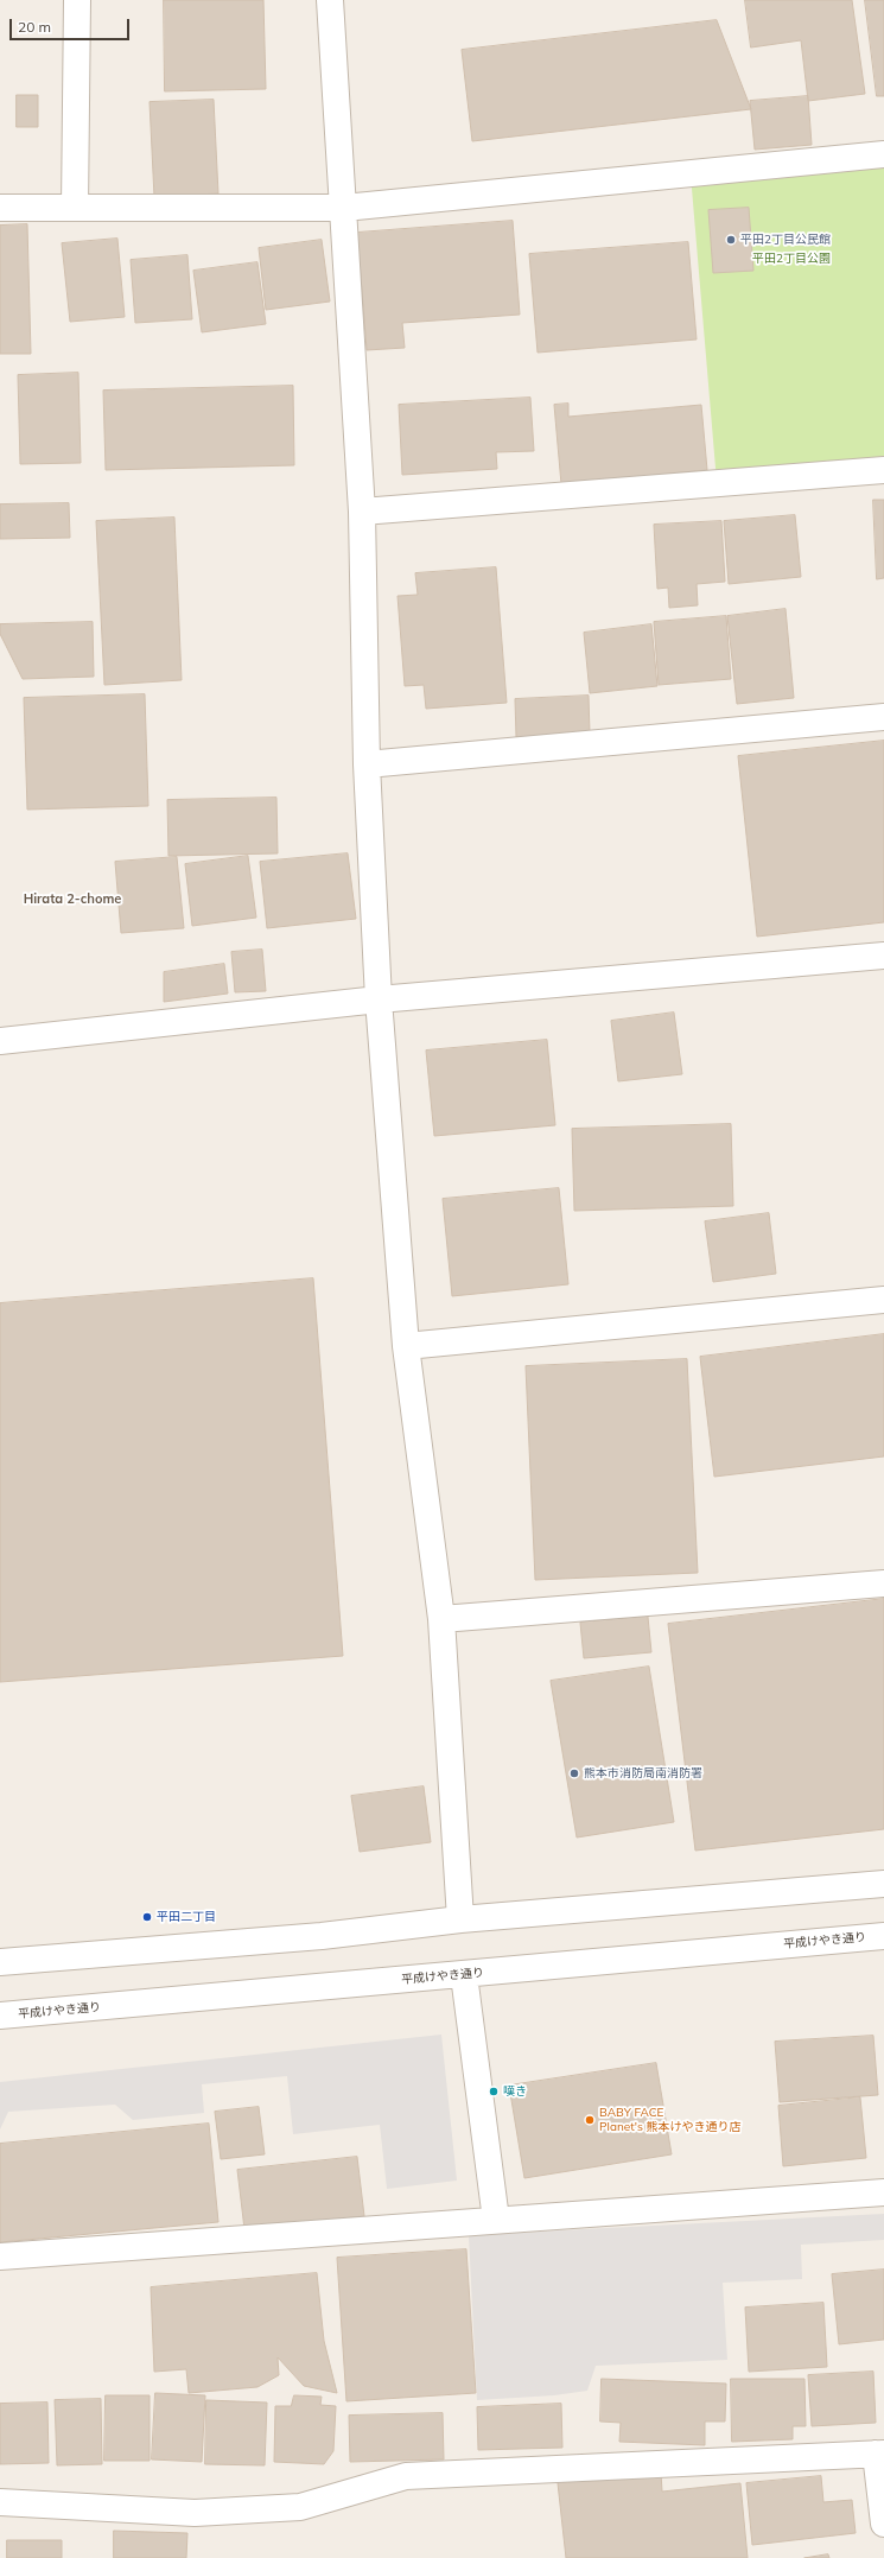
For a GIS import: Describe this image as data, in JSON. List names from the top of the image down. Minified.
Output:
{"streets":{"street":["平成けやき通り"]},"districts":["Hirata 2-chome"],"parks":["平田2丁目公園"],"places":["平田2丁目公民館","熊本市消防局南消防署","平田二丁目","嘆き","BABY FACE Planet's 熊本けやき通り店"],"scale_bar":"20 m"}
